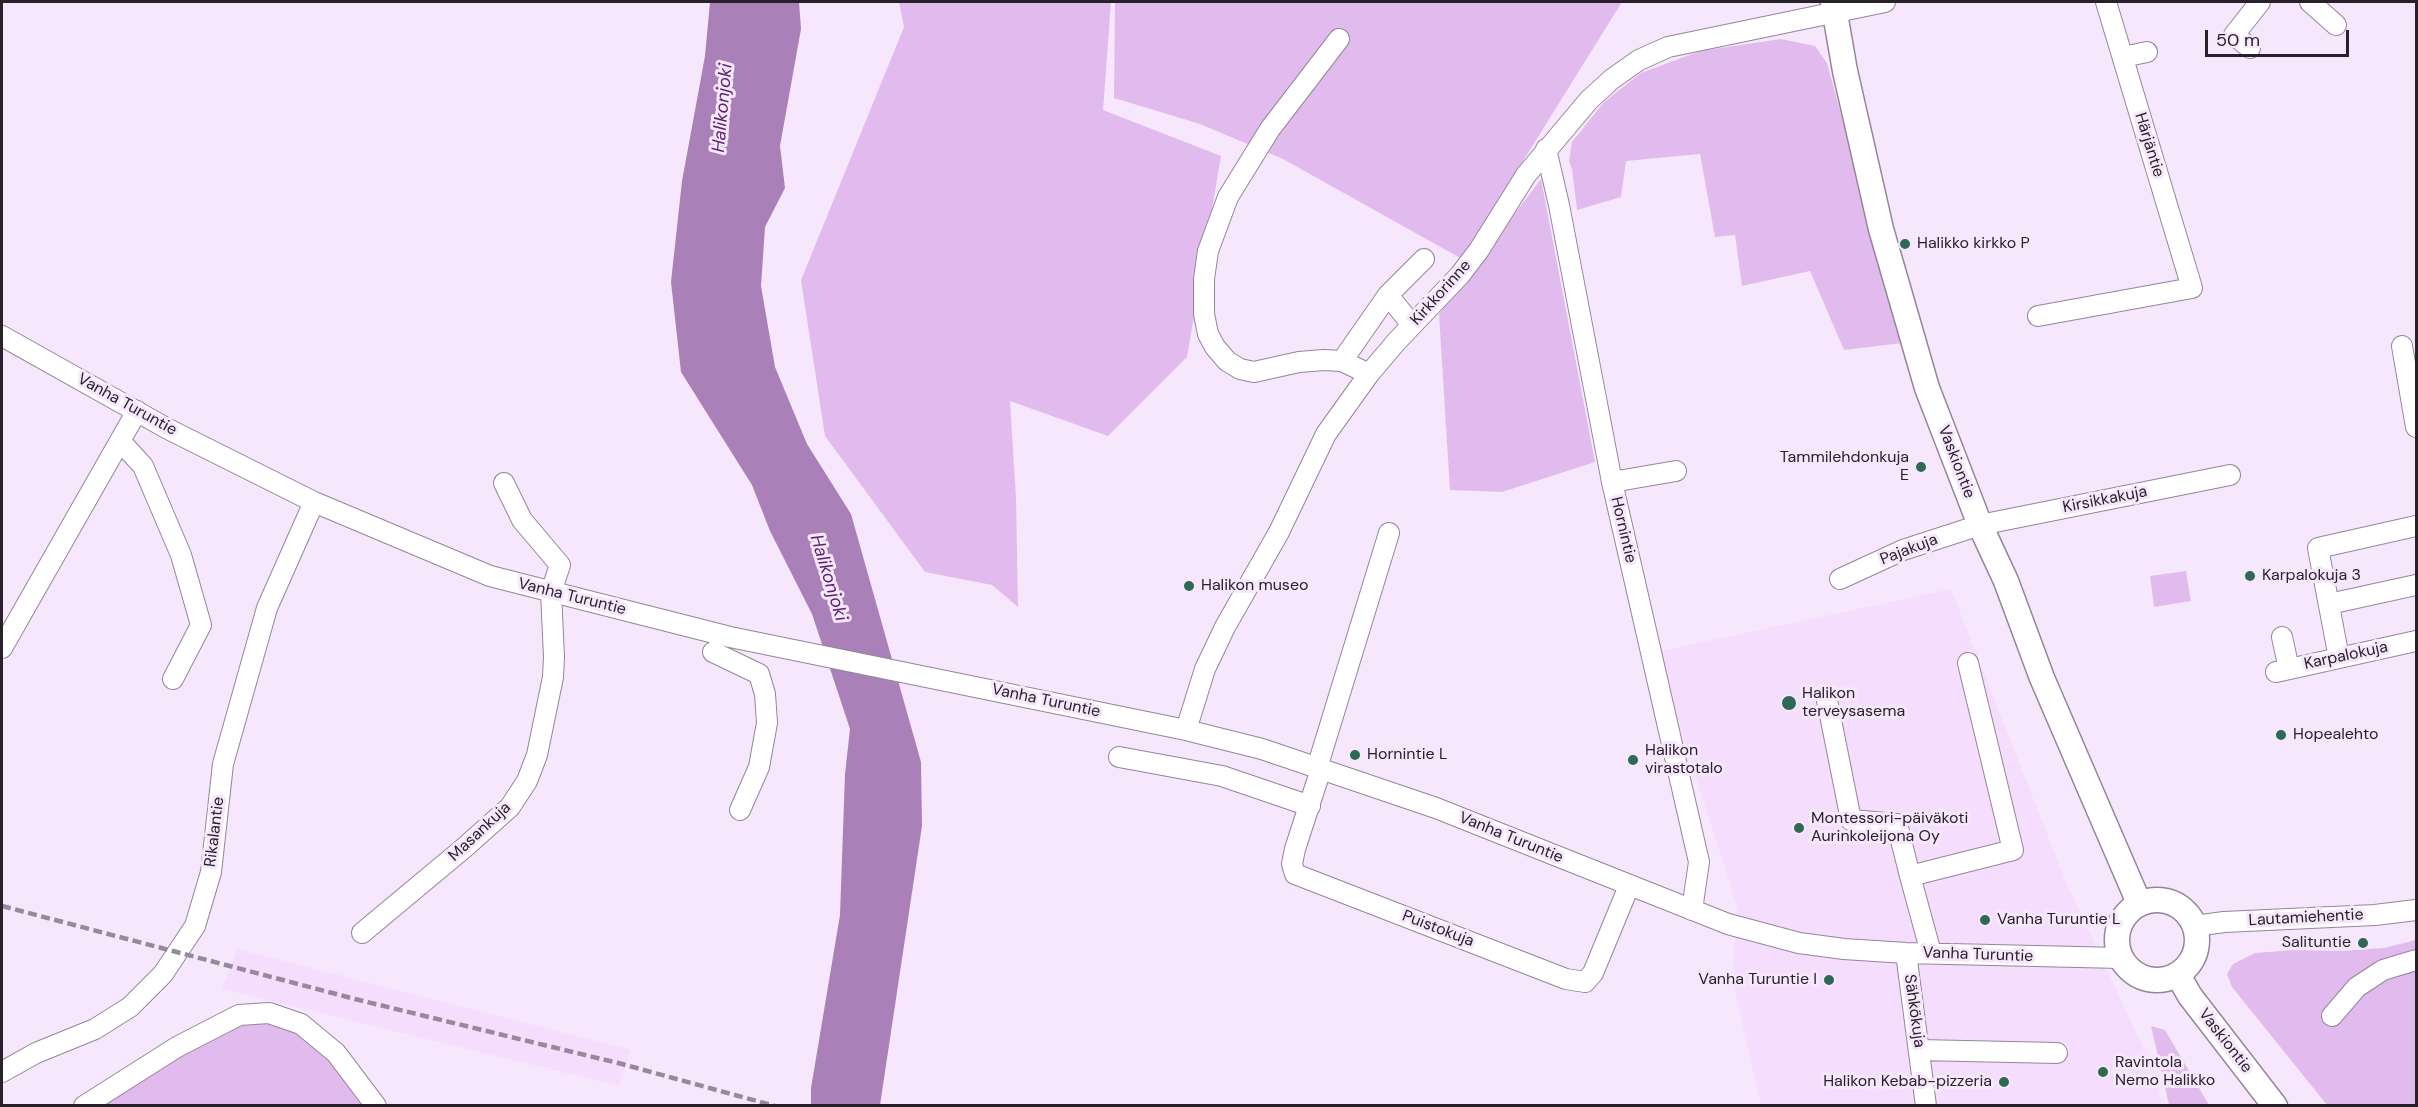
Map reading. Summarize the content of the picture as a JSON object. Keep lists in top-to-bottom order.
{
  "streets": {
    "main road": ["Vaskiontie"],
    "street": [
      "Härjäntie",
      "Kirkkorinne",
      "Vanha Turuntie",
      "Kirsikkakuja",
      "Hornintie",
      "Pajakuja",
      "Karpalokuja",
      "Rikalantie",
      "Masankuja",
      "Lautamiehentie",
      "Puistokuja",
      "Sähkökuja"
    ]
  },
  "crossings": [
    ["Kirkkorinne", "Vanha Turuntie"],
    ["Kirkkorinne", "Vaskiontie"],
    ["Kirkkorinne", "Hornintie"],
    ["Vanha Turuntie", "Vaskiontie"],
    ["Vanha Turuntie", "Hornintie"],
    ["Vanha Turuntie", "Rikalantie"],
    ["Vanha Turuntie", "Masankuja"],
    ["Vanha Turuntie", "Lautamiehentie"],
    ["Vanha Turuntie", "Puistokuja"],
    ["Vanha Turuntie", "Sähkökuja"],
    ["Vaskiontie", "Kirsikkakuja"],
    ["Vaskiontie", "Pajakuja"],
    ["Vaskiontie", "Lautamiehentie"],
    ["Kirsikkakuja", "Pajakuja"]
  ],
  "water": ["Halikonjoki"],
  "places": [
    "Halikko kirkko P",
    "Tammilehdonkuja E",
    "Karpalokuja 3",
    "Halikon museo",
    "Halikon terveysasema",
    "Hopealehto",
    "Hornintie L",
    "Halikon virastotalo",
    "Montessori-päiväkoti Aurinkoleijona Oy",
    "Vanha Turuntie L",
    "Salituntie",
    "Vanha Turuntie I",
    "Ravintola Nemo Halikko",
    "Halikon Kebab-pizzeria"
  ],
  "scale_bar": "50 m"
}
